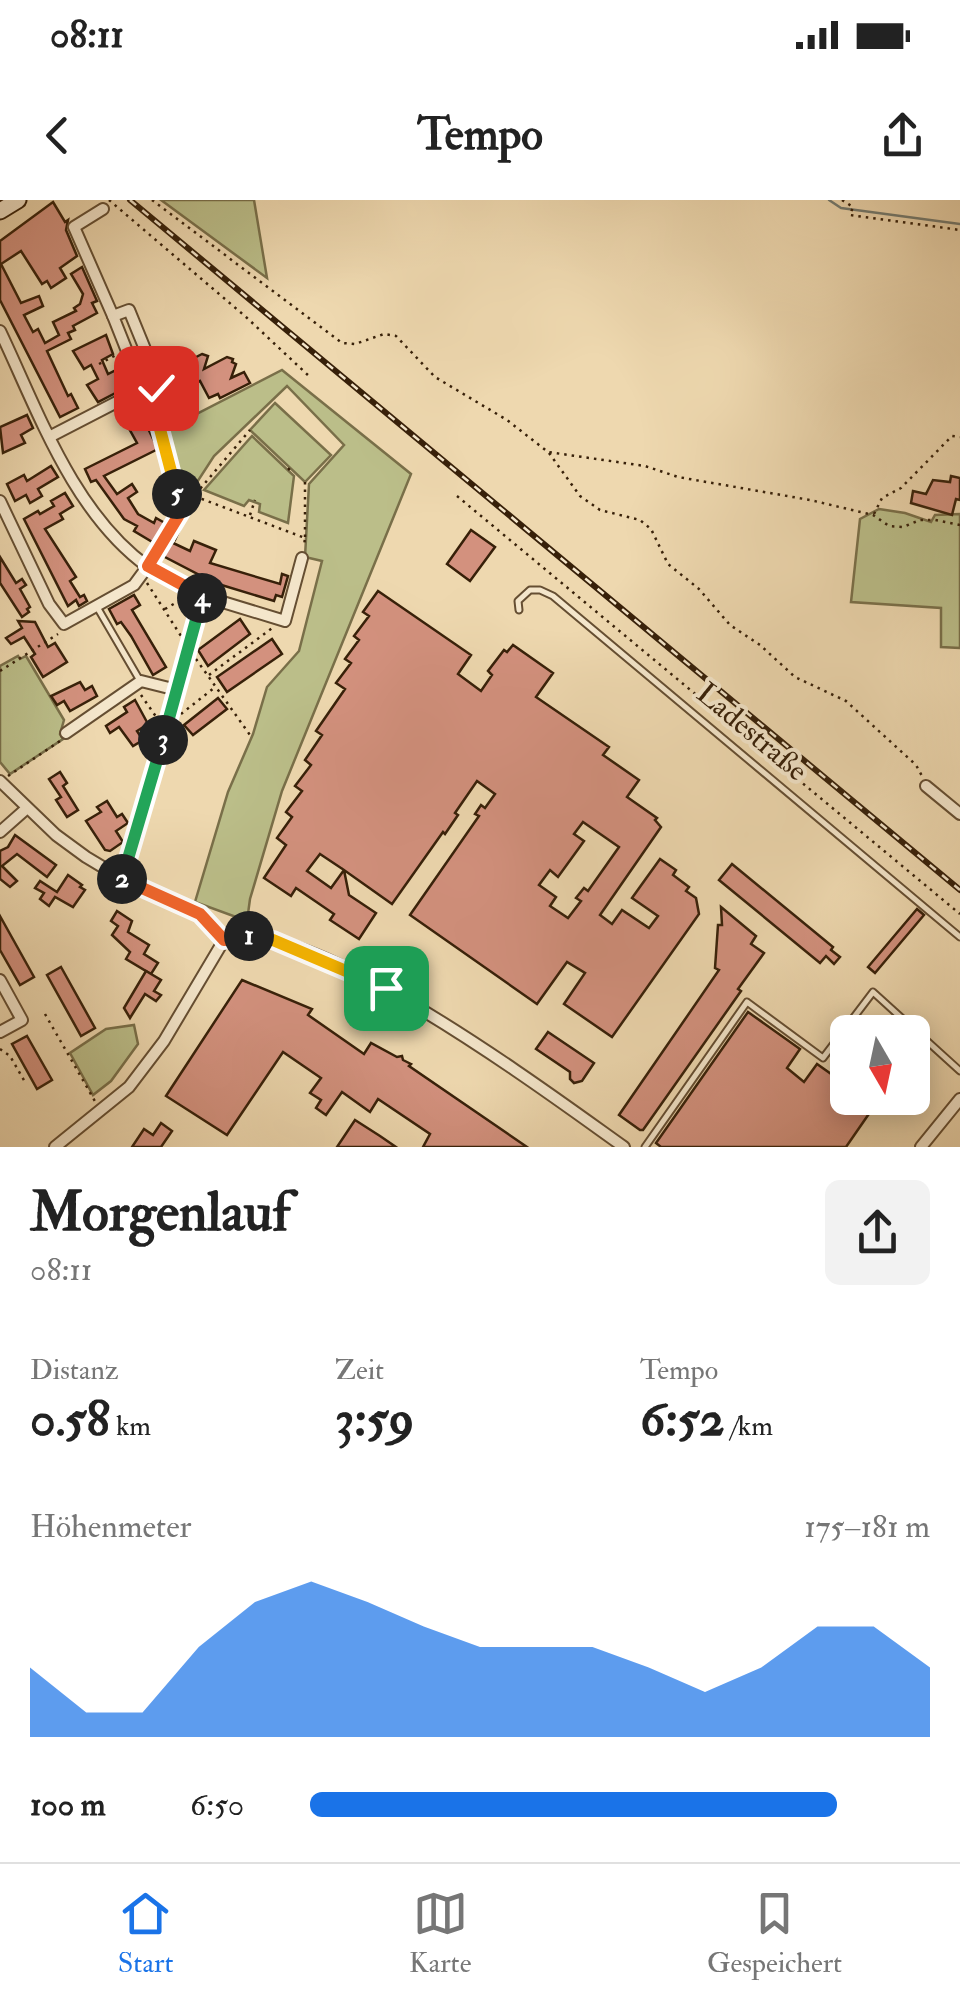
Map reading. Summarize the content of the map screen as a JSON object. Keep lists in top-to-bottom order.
{
  "streets": {
    "lane": ["Ladestraße"]
  },
  "north": "bottom",
  "page": {
    "status": "08:11",
    "header": "Tempo",
    "pins": [
      "5",
      "4",
      "3",
      "2",
      "1"
    ],
    "heading": ["Morgenlauf", "08:11"],
    "stats": [
      ["Distanz", "0.58 km"],
      ["Zeit", "3:59"],
      ["Tempo", "6:52 /km"]
    ],
    "chart": ["Höhenmeter", "175–181 m"],
    "list": [
      {
        "name": "100 m",
        "note": "6:50"
      }
    ],
    "tabs": ["Start", "Karte", "Gespeichert"]
  }
}
